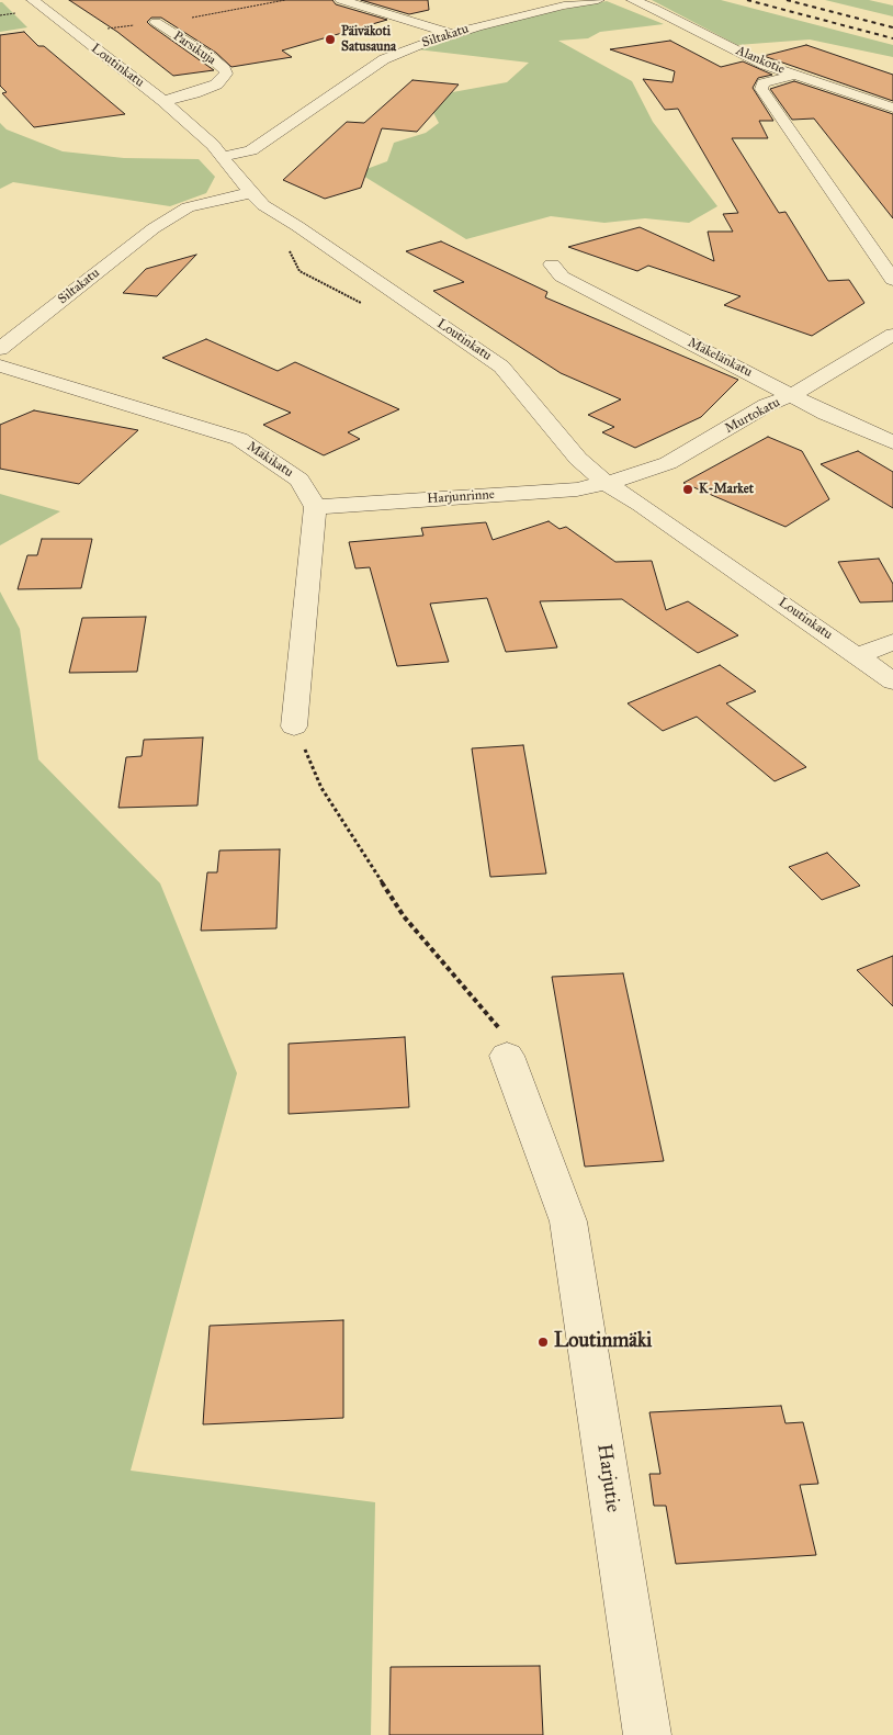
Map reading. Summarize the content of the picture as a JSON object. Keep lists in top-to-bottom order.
{
  "streets": {
    "street": [
      "Siltakatu",
      "Parsikuja",
      "Alankotie",
      "Loutinkatu",
      "Mäkelänkatu",
      "Murtokatu",
      "Mäkikatu",
      "Harjunrinne",
      "Harjutie"
    ]
  },
  "crossings": [
    ["Siltakatu", "Loutinkatu"],
    ["Parsikuja", "Loutinkatu"],
    ["Loutinkatu", "Murtokatu"],
    ["Loutinkatu", "Harjunrinne"],
    ["Mäkelänkatu", "Murtokatu"],
    ["Murtokatu", "Harjunrinne"],
    ["Mäkikatu", "Harjunrinne"]
  ],
  "places": ["Päiväkoti Satusauna", "K-Market", "Loutinmäki"]
}
